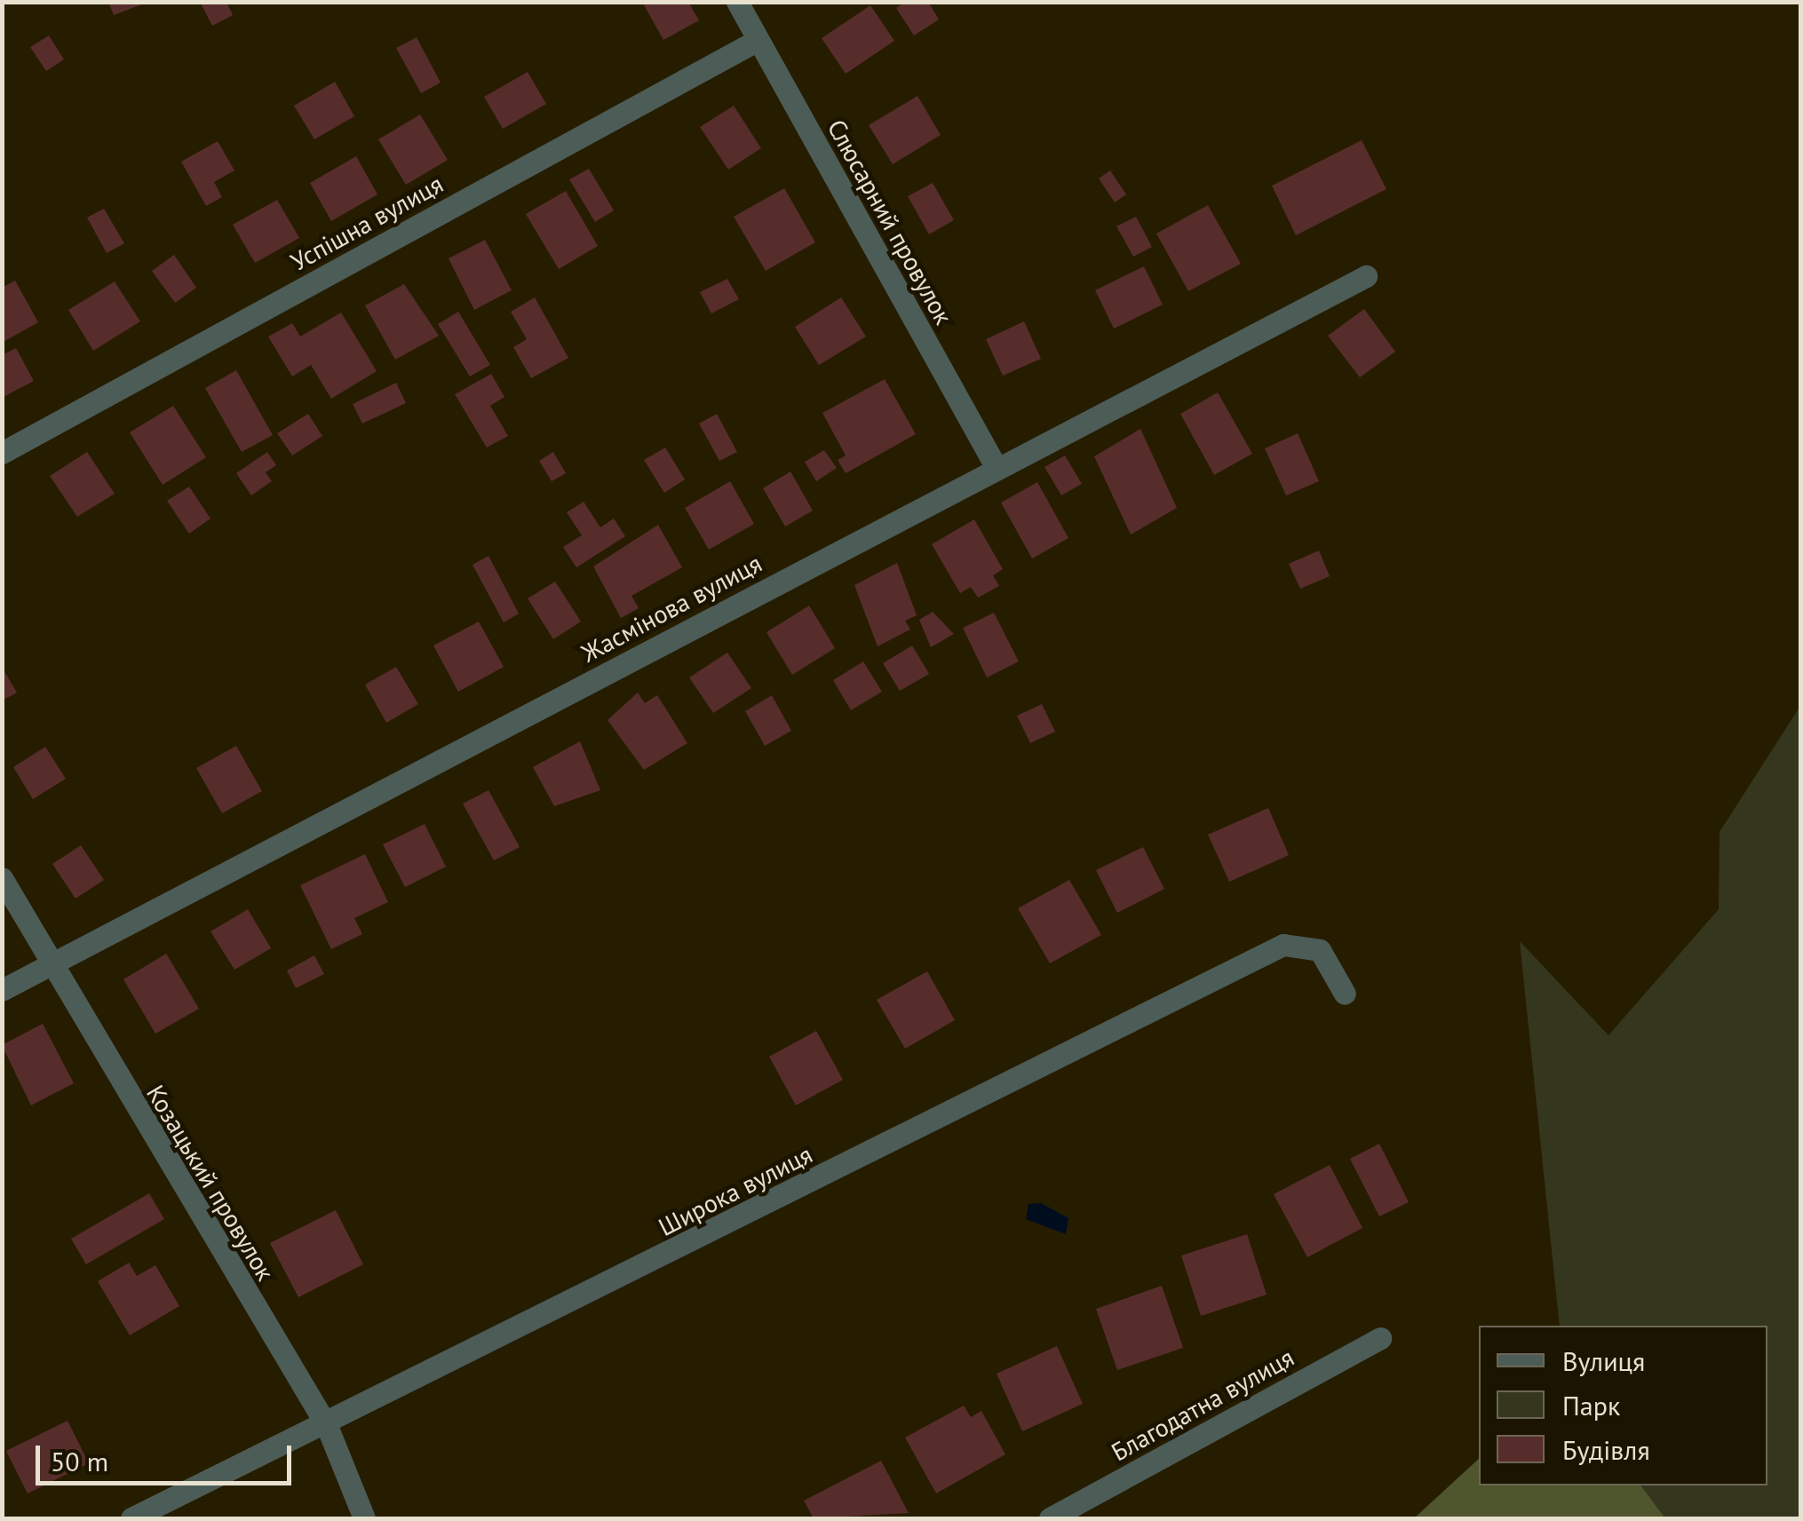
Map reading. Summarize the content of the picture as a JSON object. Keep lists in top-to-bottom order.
{
  "streets": {
    "street": [
      "Слюсарний провулок",
      "Успішна вулиця",
      "Жасмінова вулиця",
      "Козацький провулок",
      "Широка вулиця",
      "Благодатна вулиця"
    ]
  },
  "crossings": [
    ["Слюсарний провулок", "Успішна вулиця"],
    ["Слюсарний провулок", "Жасмінова вулиця"],
    ["Жасмінова вулиця", "Козацький провулок"],
    ["Козацький провулок", "Широка вулиця"]
  ],
  "legend": ["Вулиця", "Парк", "Будівля"],
  "scale_bar": "50 m"
}
